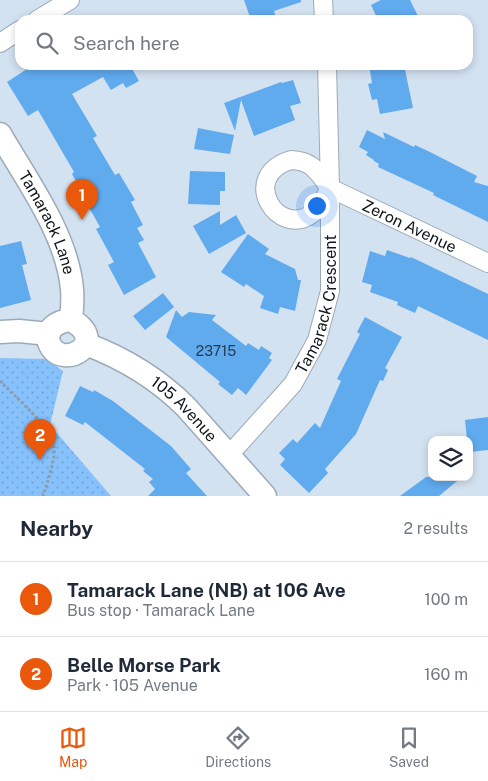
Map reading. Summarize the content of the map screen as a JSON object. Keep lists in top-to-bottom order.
{
  "streets": {
    "street": [
      "Tamarack Lane",
      "Zeron Avenue",
      "Tamarack Crescent",
      "105 Avenue"
    ]
  },
  "crossings": [
    ["Tamarack Lane", "105 Avenue"],
    ["Zeron Avenue", "Tamarack Crescent"],
    ["Tamarack Crescent", "105 Avenue"]
  ],
  "house_numbers": ["23715"],
  "page": {
    "search": "Search here",
    "pins": ["1", "2"],
    "heading": ["Nearby", "2 results"],
    "list": [
      {
        "mark": "1",
        "name": "Tamarack Lane (NB) at 106 Ave",
        "note": "Bus stop · Tamarack Lane",
        "value": "100 m"
      },
      {
        "mark": "2",
        "name": "Belle Morse Park",
        "note": "Park · 105 Avenue",
        "value": "160 m"
      }
    ],
    "nav": ["Map", "Directions", "Saved"]
  }
}
